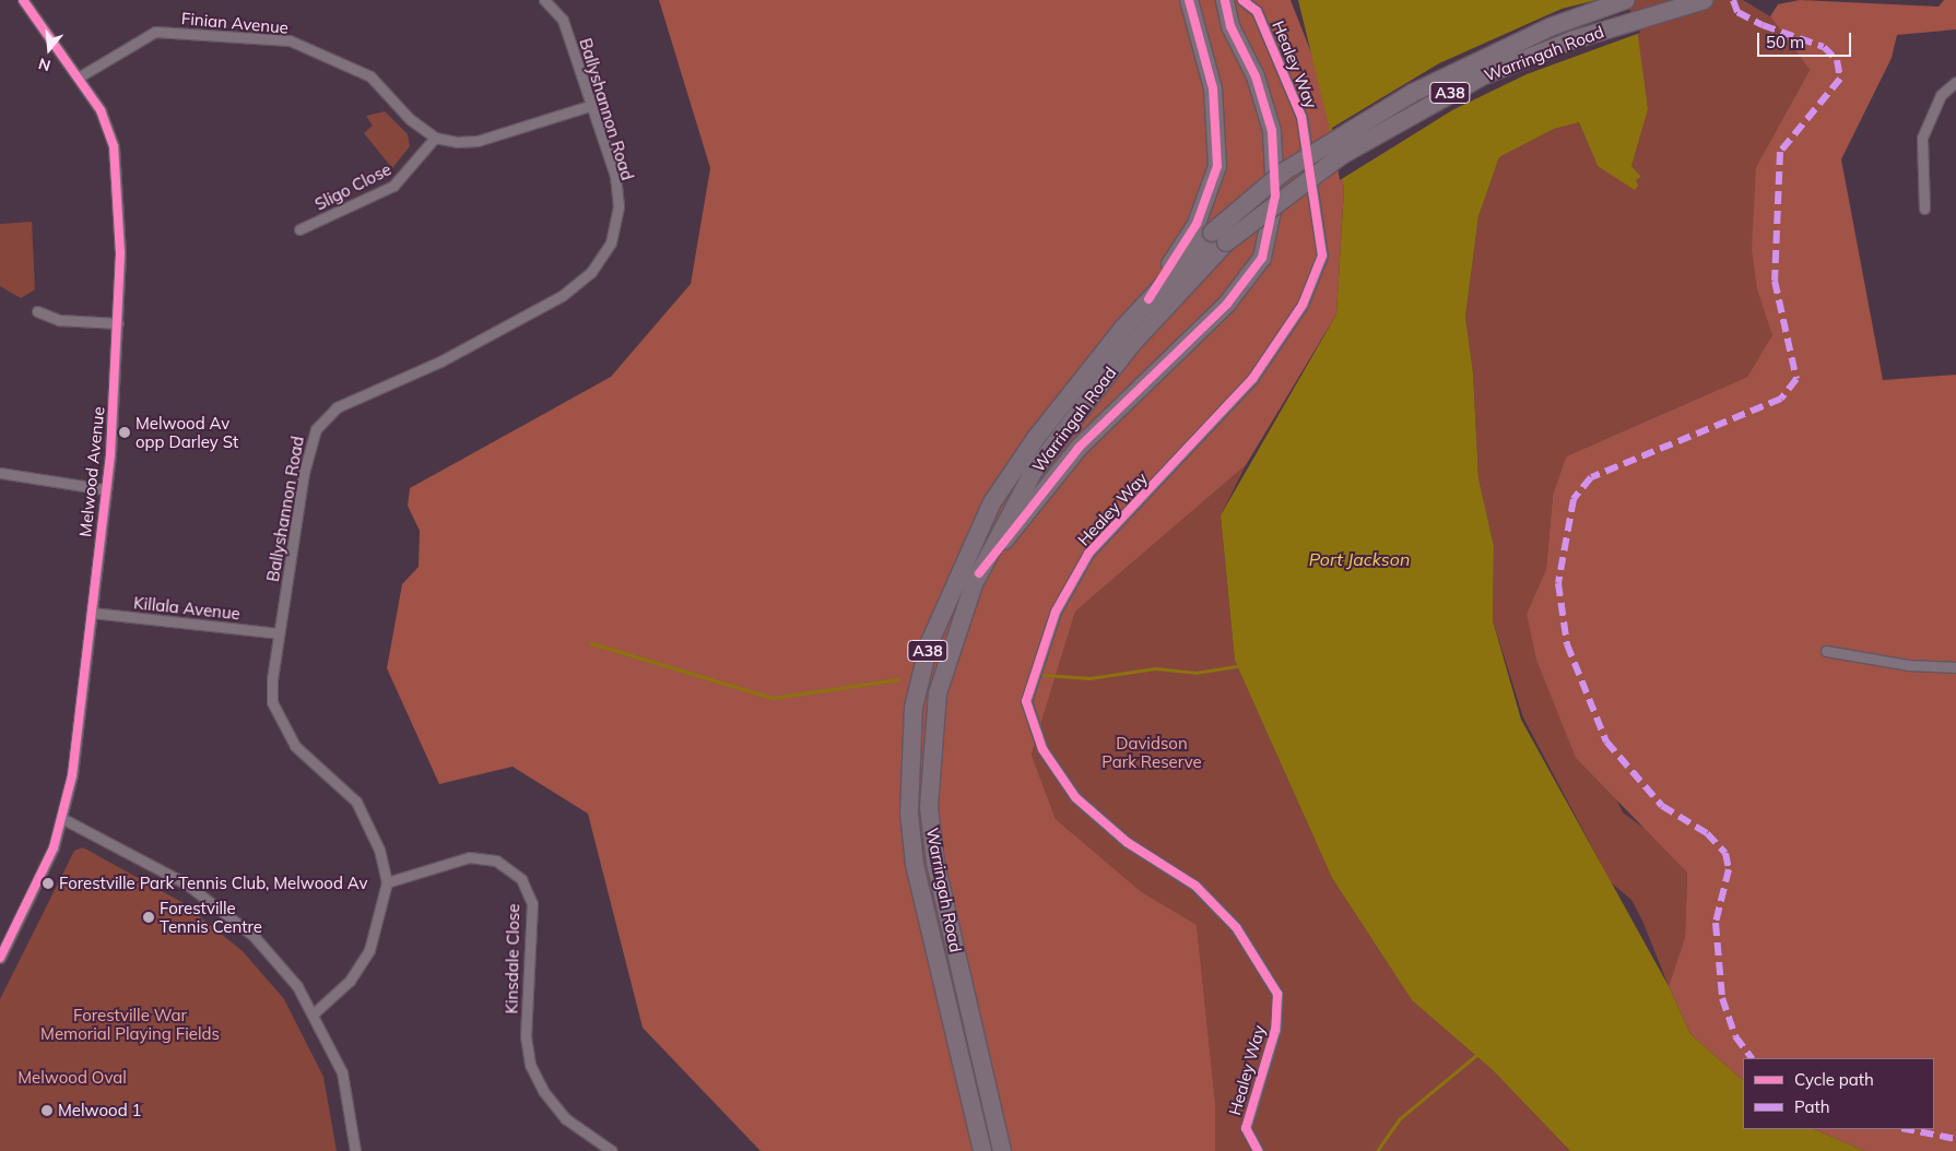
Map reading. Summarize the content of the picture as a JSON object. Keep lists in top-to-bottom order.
{
  "streets": {
    "highway": ["Warringah Road", "A38"],
    "street": [
      "Finian Avenue",
      "Healey Way",
      "Ballyshannon Road",
      "Sligo Close",
      "Melwood Avenue",
      "Killala Avenue",
      "Kinsdale Close"
    ]
  },
  "crossings": [
    ["Finian Avenue", "Sligo Close"],
    ["Finian Avenue", "Melwood Avenue"],
    ["Ballyshannon Road", "Killala Avenue"],
    ["Ballyshannon Road", "Kinsdale Close"],
    ["Melwood Avenue", "Killala Avenue"]
  ],
  "water": ["Port Jackson"],
  "parks": ["Davidson Park Reserve", "Forestville War Memorial Playing Fields", "Melwood Oval"],
  "places": [
    "Melwood Av opp Darley St",
    "Forestville Park Tennis Club, Melwood Av",
    "Forestville Tennis Centre",
    "Melwood 1"
  ],
  "legend": ["Cycle path", "Path"],
  "scale_bar": "50 m",
  "north": "bottom"
}
